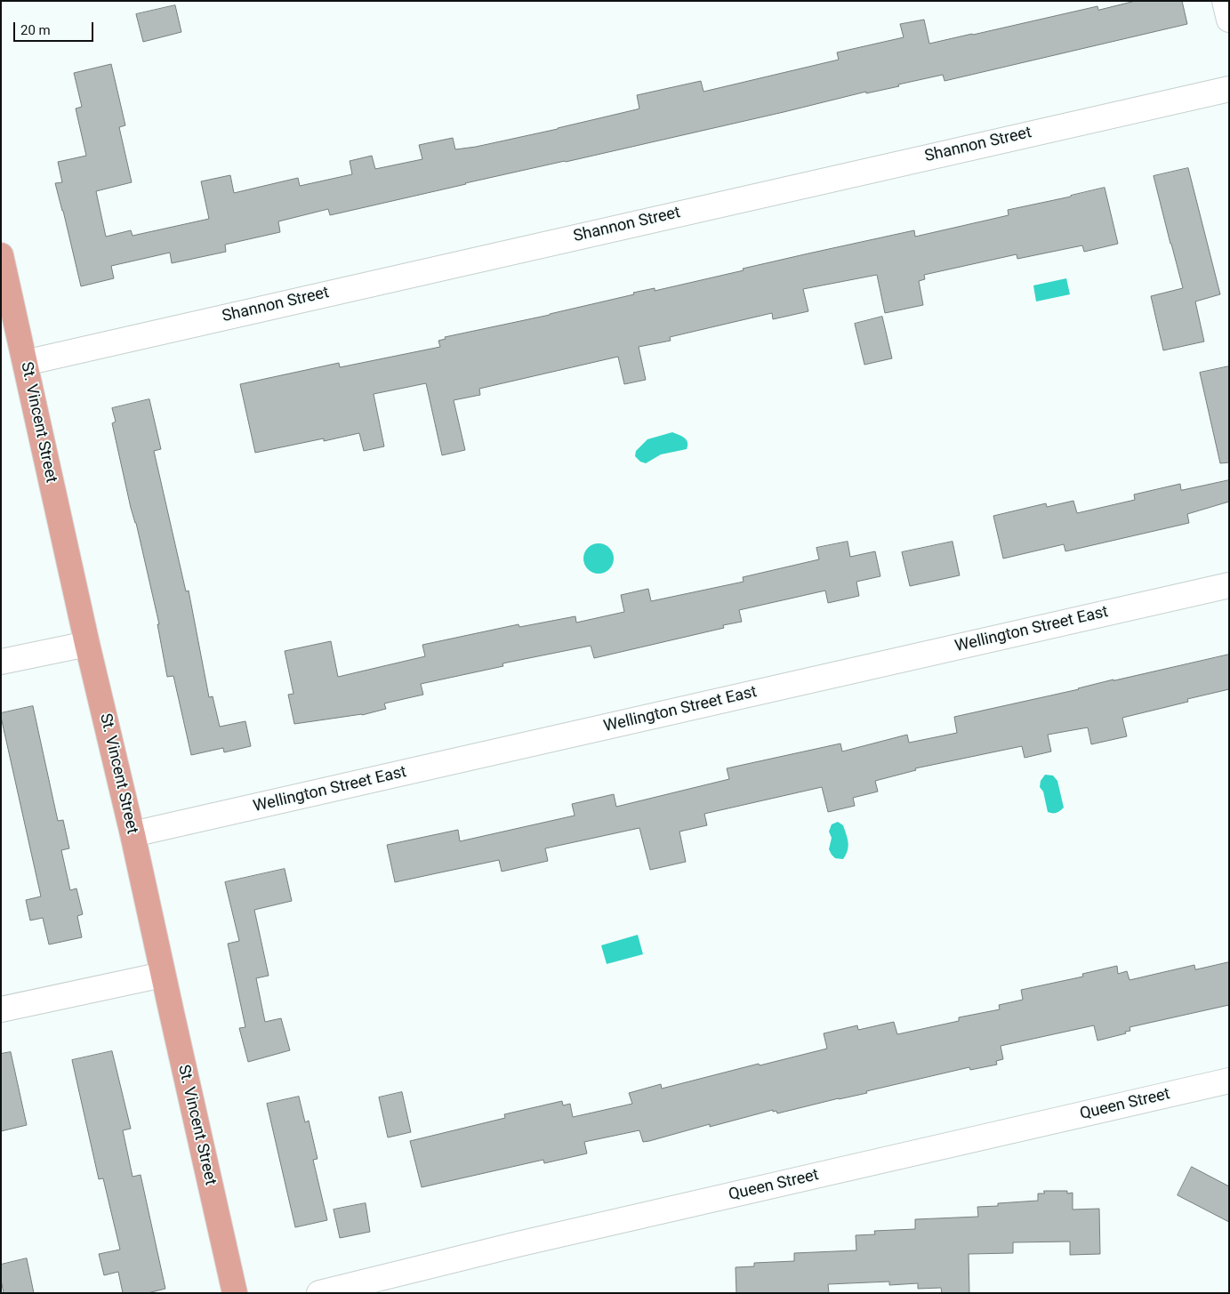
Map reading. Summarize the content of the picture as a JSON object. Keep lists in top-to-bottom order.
{
  "streets": {
    "main road": ["St. Vincent Street"],
    "street": ["Shannon Street", "Wellington Street East", "Queen Street"]
  },
  "crossings": [
    ["Shannon Street", "St. Vincent Street"],
    ["St. Vincent Street", "Wellington Street East"]
  ],
  "scale_bar": "20 m"
}
